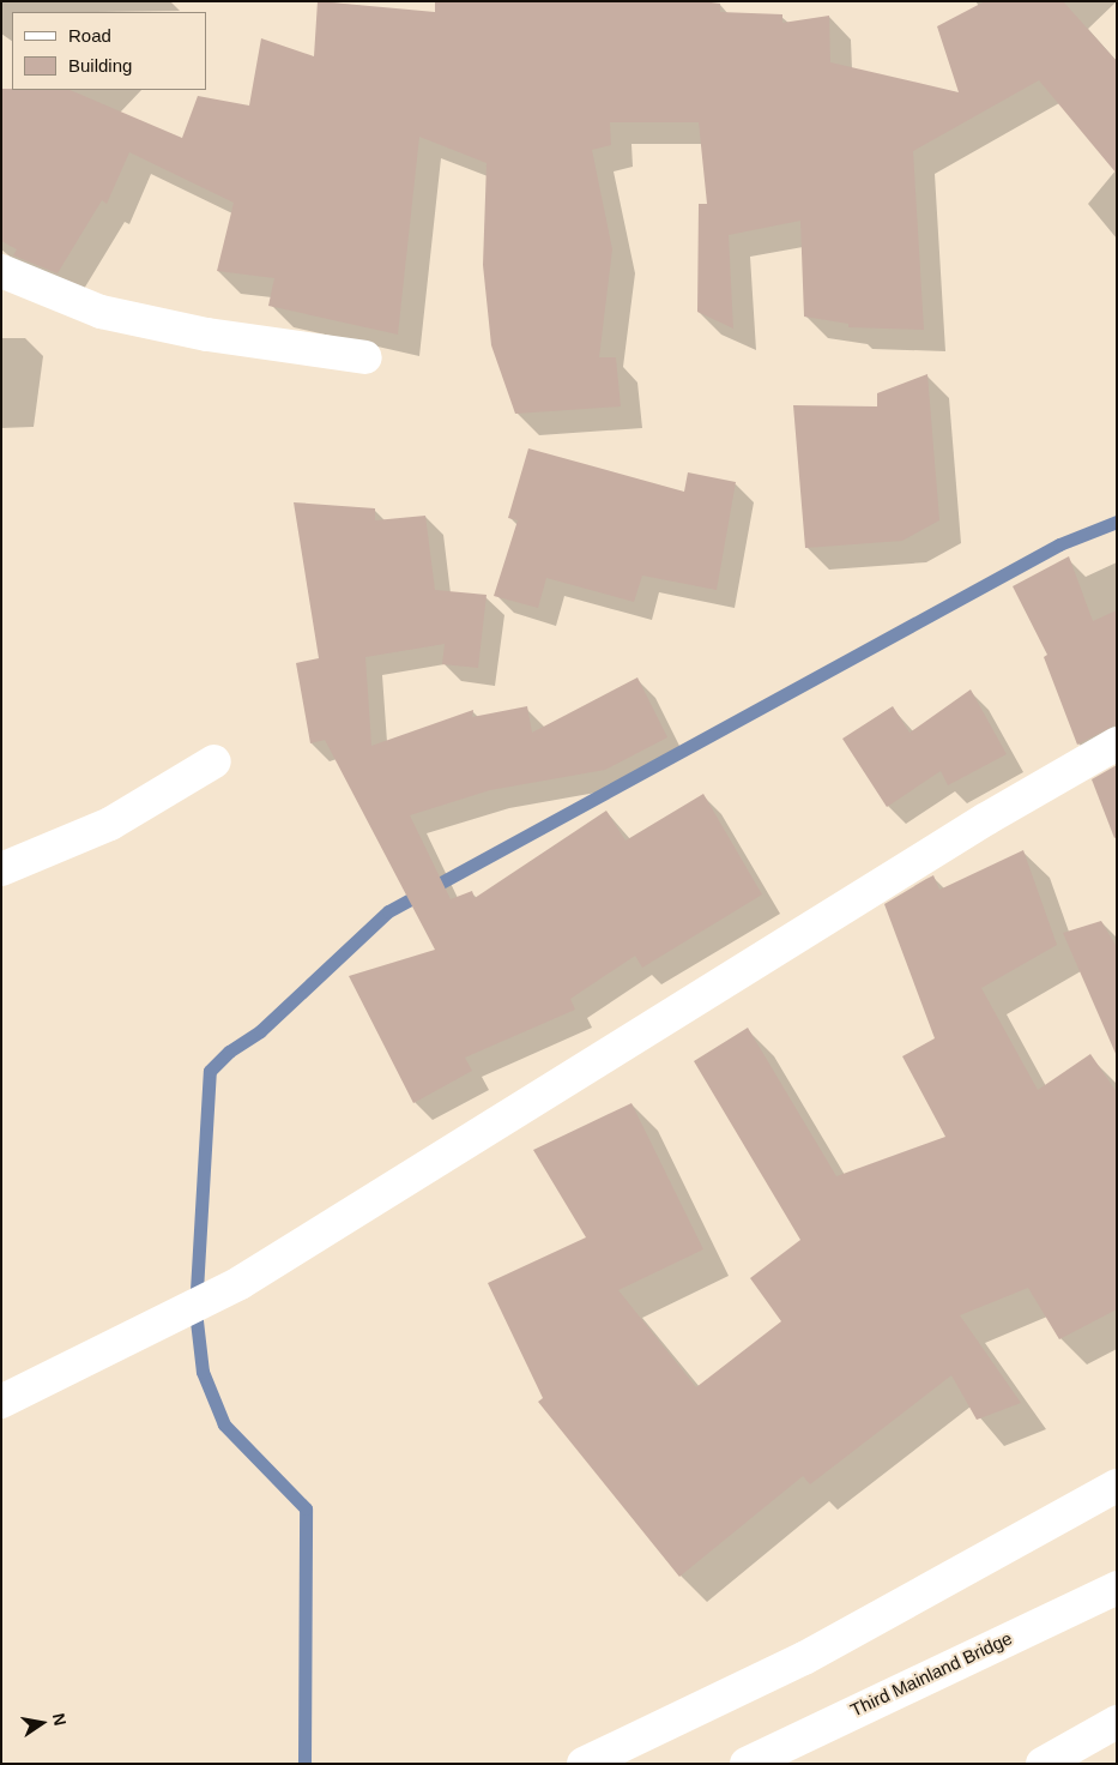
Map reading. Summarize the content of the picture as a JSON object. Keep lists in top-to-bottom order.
{
  "streets": {
    "main road": ["Third Mainland Bridge"]
  },
  "legend": ["Road", "Building"],
  "north": "right"
}
